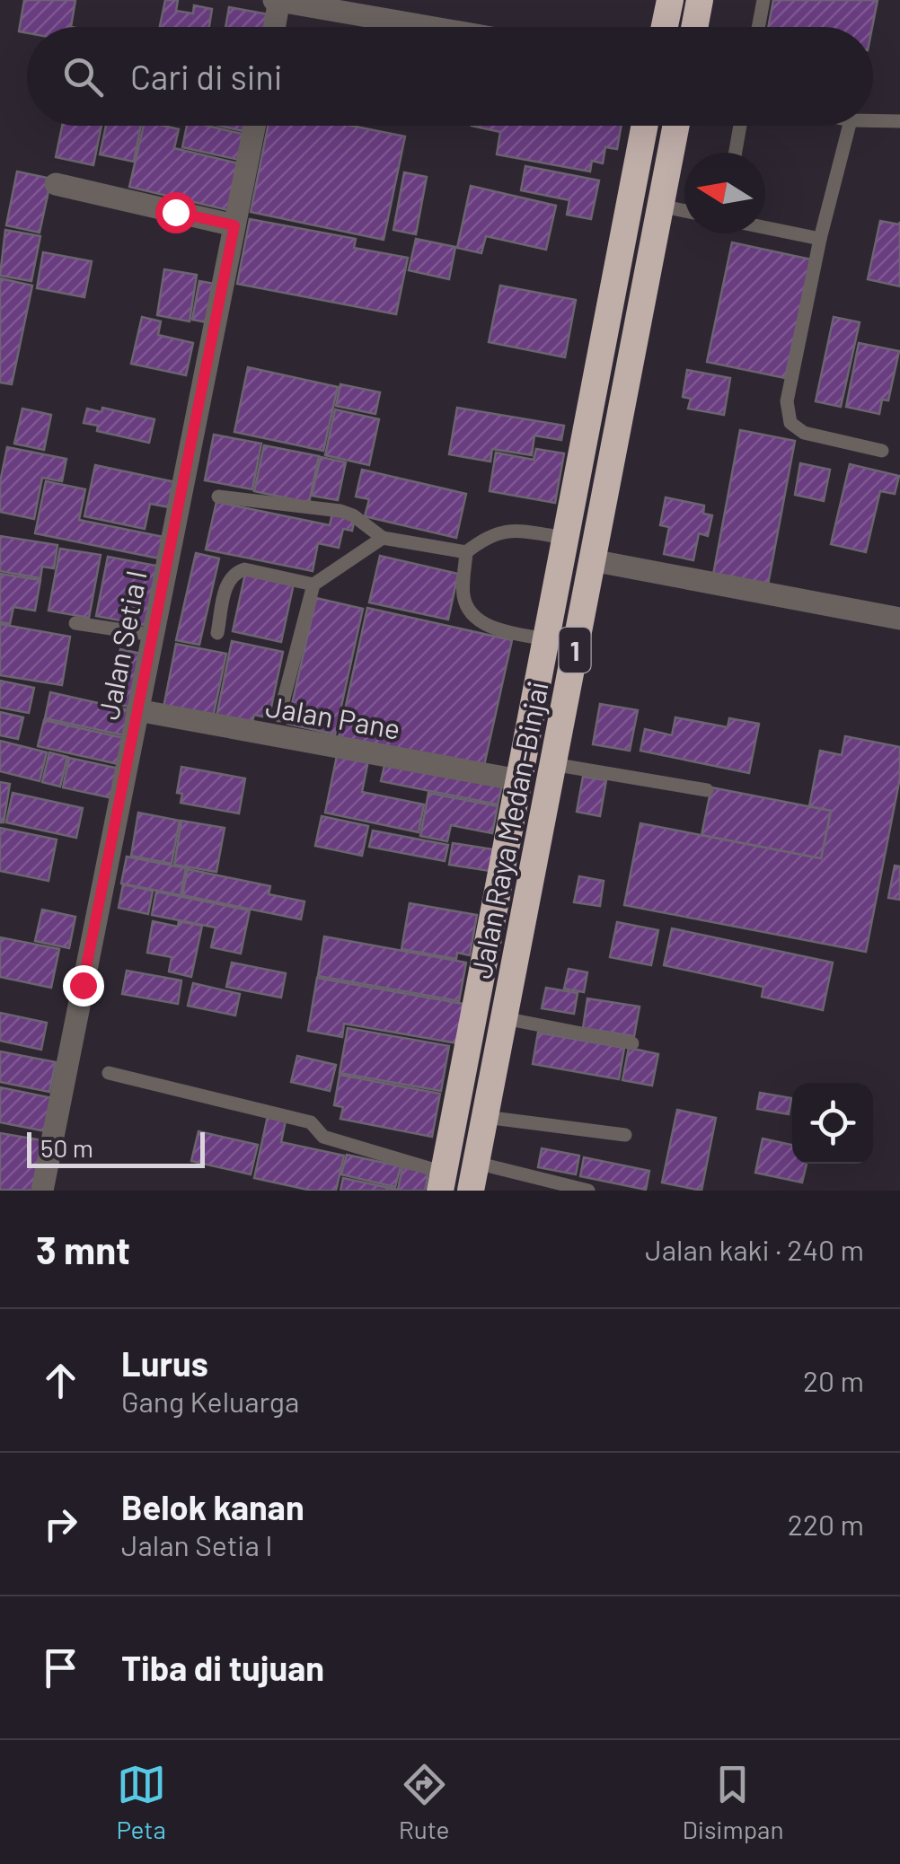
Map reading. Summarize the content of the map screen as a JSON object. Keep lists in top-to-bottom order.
{
  "streets": {
    "highway": ["1", "Jalan Raya Medan-Binjai"],
    "street": ["Jalan Setia I", "Jalan Pane"]
  },
  "crossings": [
    ["Jalan Setia I", "Jalan Pane"],
    ["Jalan Pane", "Jalan Raya Medan-Binjai"]
  ],
  "scale_bar": "50 m",
  "north": "left",
  "page": {
    "search": "Cari di sini",
    "scale": "50 m",
    "heading": ["3 mnt", "Jalan kaki · 240 m"],
    "list": [
      ["Lurus", "Gang Keluarga", "20 m"],
      ["Belok kanan", "Jalan Setia I", "220 m"],
      "Tiba di tujuan"
    ],
    "nav": ["Peta", "Rute", "Disimpan"]
  }
}
